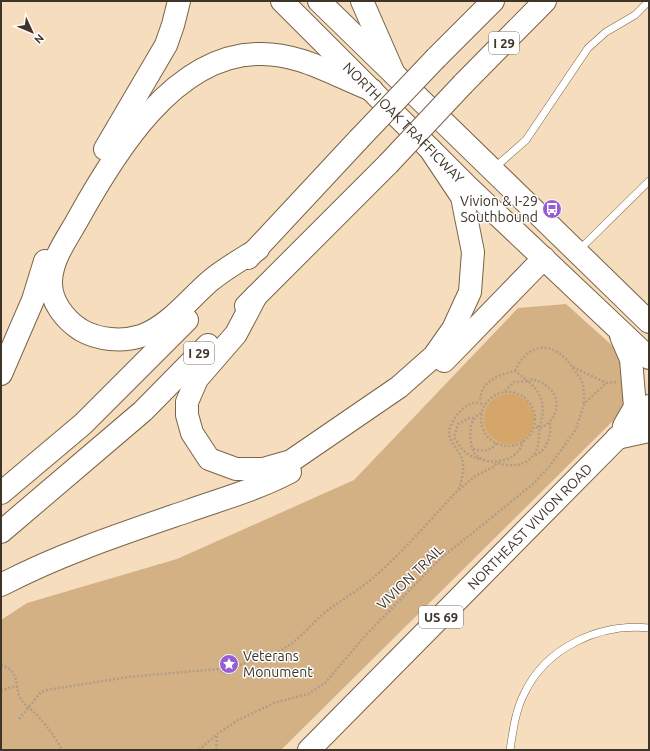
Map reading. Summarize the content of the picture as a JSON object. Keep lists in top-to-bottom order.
{
  "streets": {
    "main road": [
      "I 29",
      "NORTH OAK TRAFFICWAY",
      "NORTHEAST VIVION ROAD",
      "US 69"
    ],
    "path": ["VIVION TRAIL"]
  },
  "places": {
    "bus stop": ["Vivion & I-29 Southbound"],
    "place": ["Veterans Monument"]
  },
  "north": "bottom right"
}
